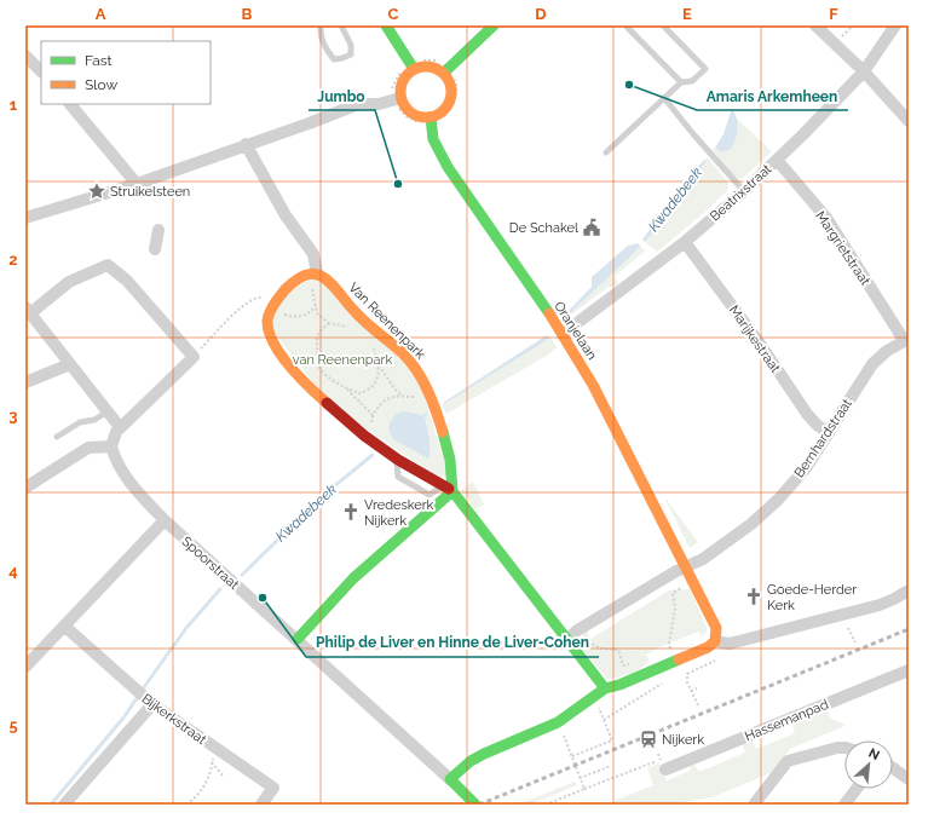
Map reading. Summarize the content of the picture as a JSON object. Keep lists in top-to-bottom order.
{
  "streets": {
    "street": [
      "Beatrixstraat",
      "Margrietstraat",
      "Van Reenenpark",
      "Oranjelaan",
      "Marijkestraat",
      "Bernhardstraat",
      "Spoorstraat",
      "Bijkerkstraat",
      "Hassemanpad"
    ]
  },
  "crossings": [
    ["Beatrixstraat", "Margrietstraat"],
    ["Beatrixstraat", "Oranjelaan"],
    ["Beatrixstraat", "Marijkestraat"],
    ["Margrietstraat", "Bernhardstraat"],
    ["Oranjelaan", "Bernhardstraat"],
    ["Marijkestraat", "Bernhardstraat"]
  ],
  "water": ["Kwadebeek"],
  "parks": ["van Reenenpark"],
  "places": {
    "other": ["Amaris Arkemheen", "Jumbo", "Philip de Liver en Hinne de Liver-Cohen"],
    "place": ["Struikelsteen"],
    "public building": ["De Schakel"],
    "church": ["Vredeskerk Nijkerk", "Goede-Herder Kerk"],
    "station": ["Nijkerk"]
  },
  "legend": ["Fast", "Slow"],
  "north": "top right",
  "grid": {
    "columns": [
      "A",
      "B",
      "C",
      "D",
      "E",
      "F"
    ],
    "rows": [
      "1",
      "2",
      "3",
      "4",
      "5"
    ]
  }
}
